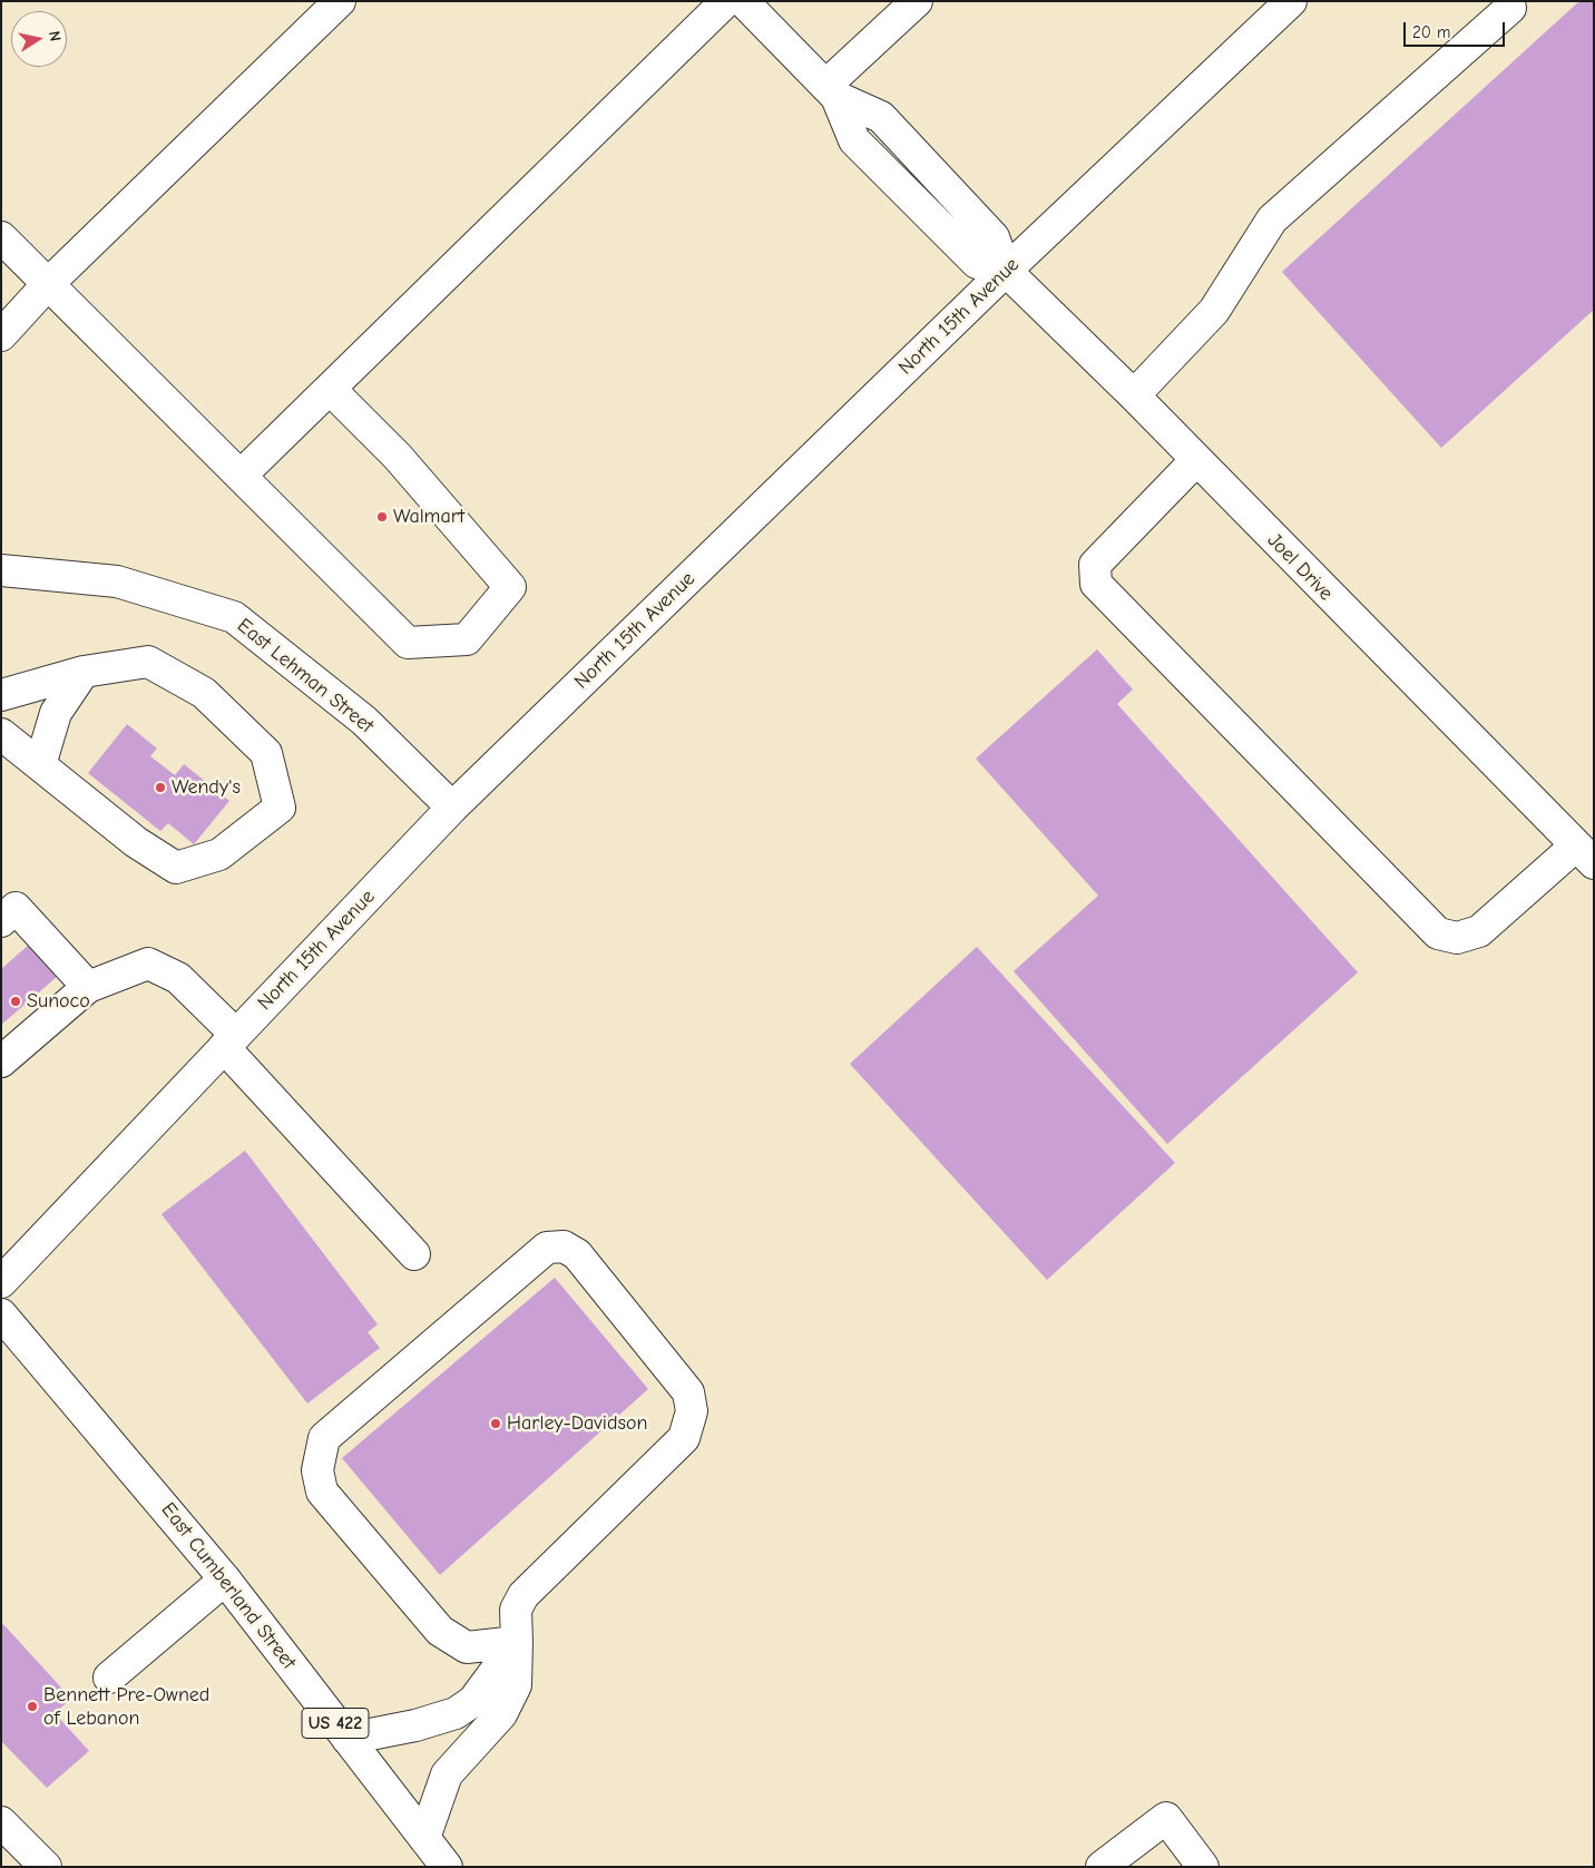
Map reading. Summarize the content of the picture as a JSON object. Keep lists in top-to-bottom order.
{
  "streets": {
    "main road": [
      "North 15th Avenue",
      "Joel Drive",
      "East Lehman Street",
      "East Cumberland Street",
      "US 422"
    ]
  },
  "crossings": [
    ["North 15th Avenue", "Joel Drive"],
    ["North 15th Avenue", "East Lehman Street"]
  ],
  "places": [
    "Walmart",
    "Wendy's",
    "Sunoco",
    "Harley-Davidson",
    "Bennett Pre-Owned of Lebanon"
  ],
  "scale_bar": "20 m",
  "north": "right"
}
